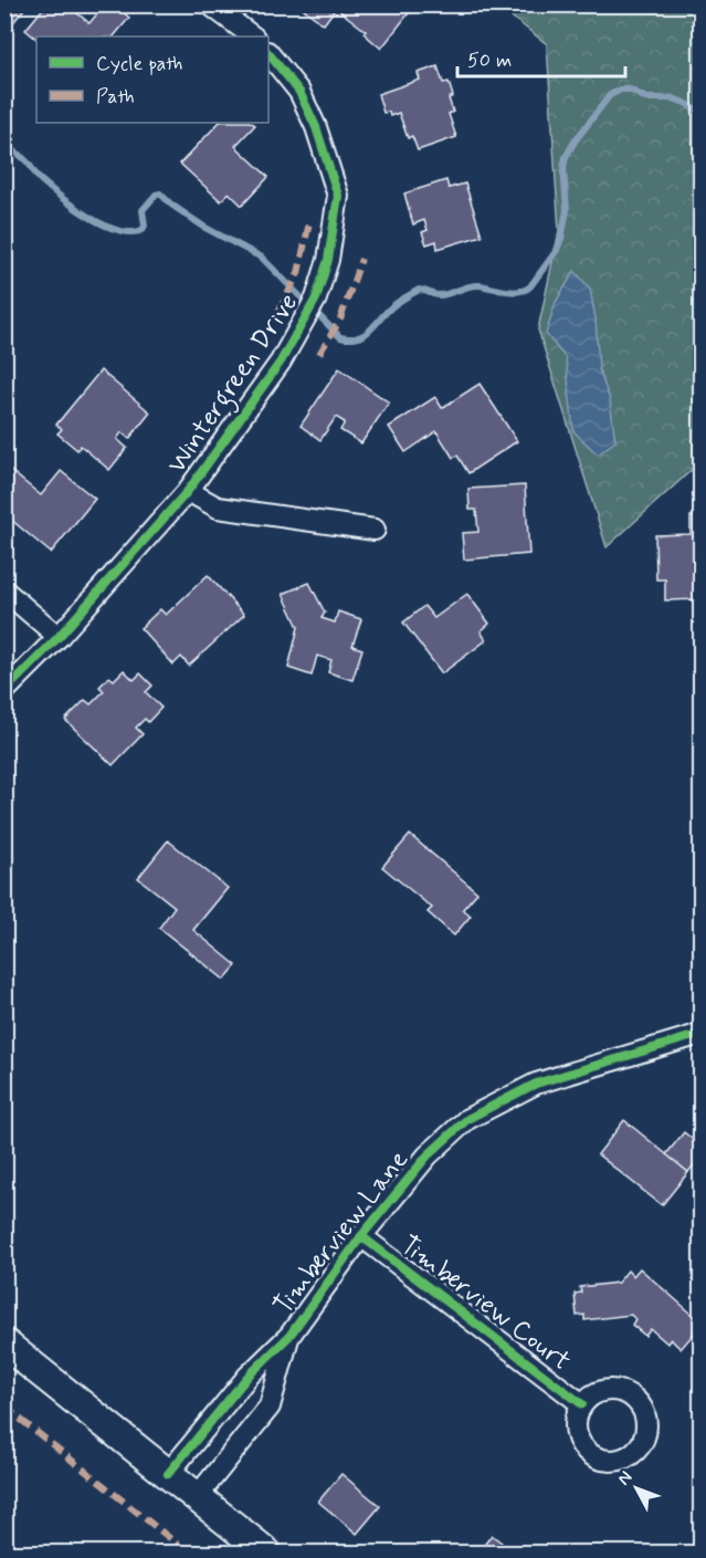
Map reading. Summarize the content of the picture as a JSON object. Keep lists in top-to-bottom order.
{
  "streets": {
    "street": ["Wintergreen Drive", "Timberview Lane", "Timberview Court"]
  },
  "crossings": [
    ["Timberview Lane", "Timberview Court"]
  ],
  "legend": ["Cycle path", "Path"],
  "scale_bar": "50 m",
  "north": "top left"
}
